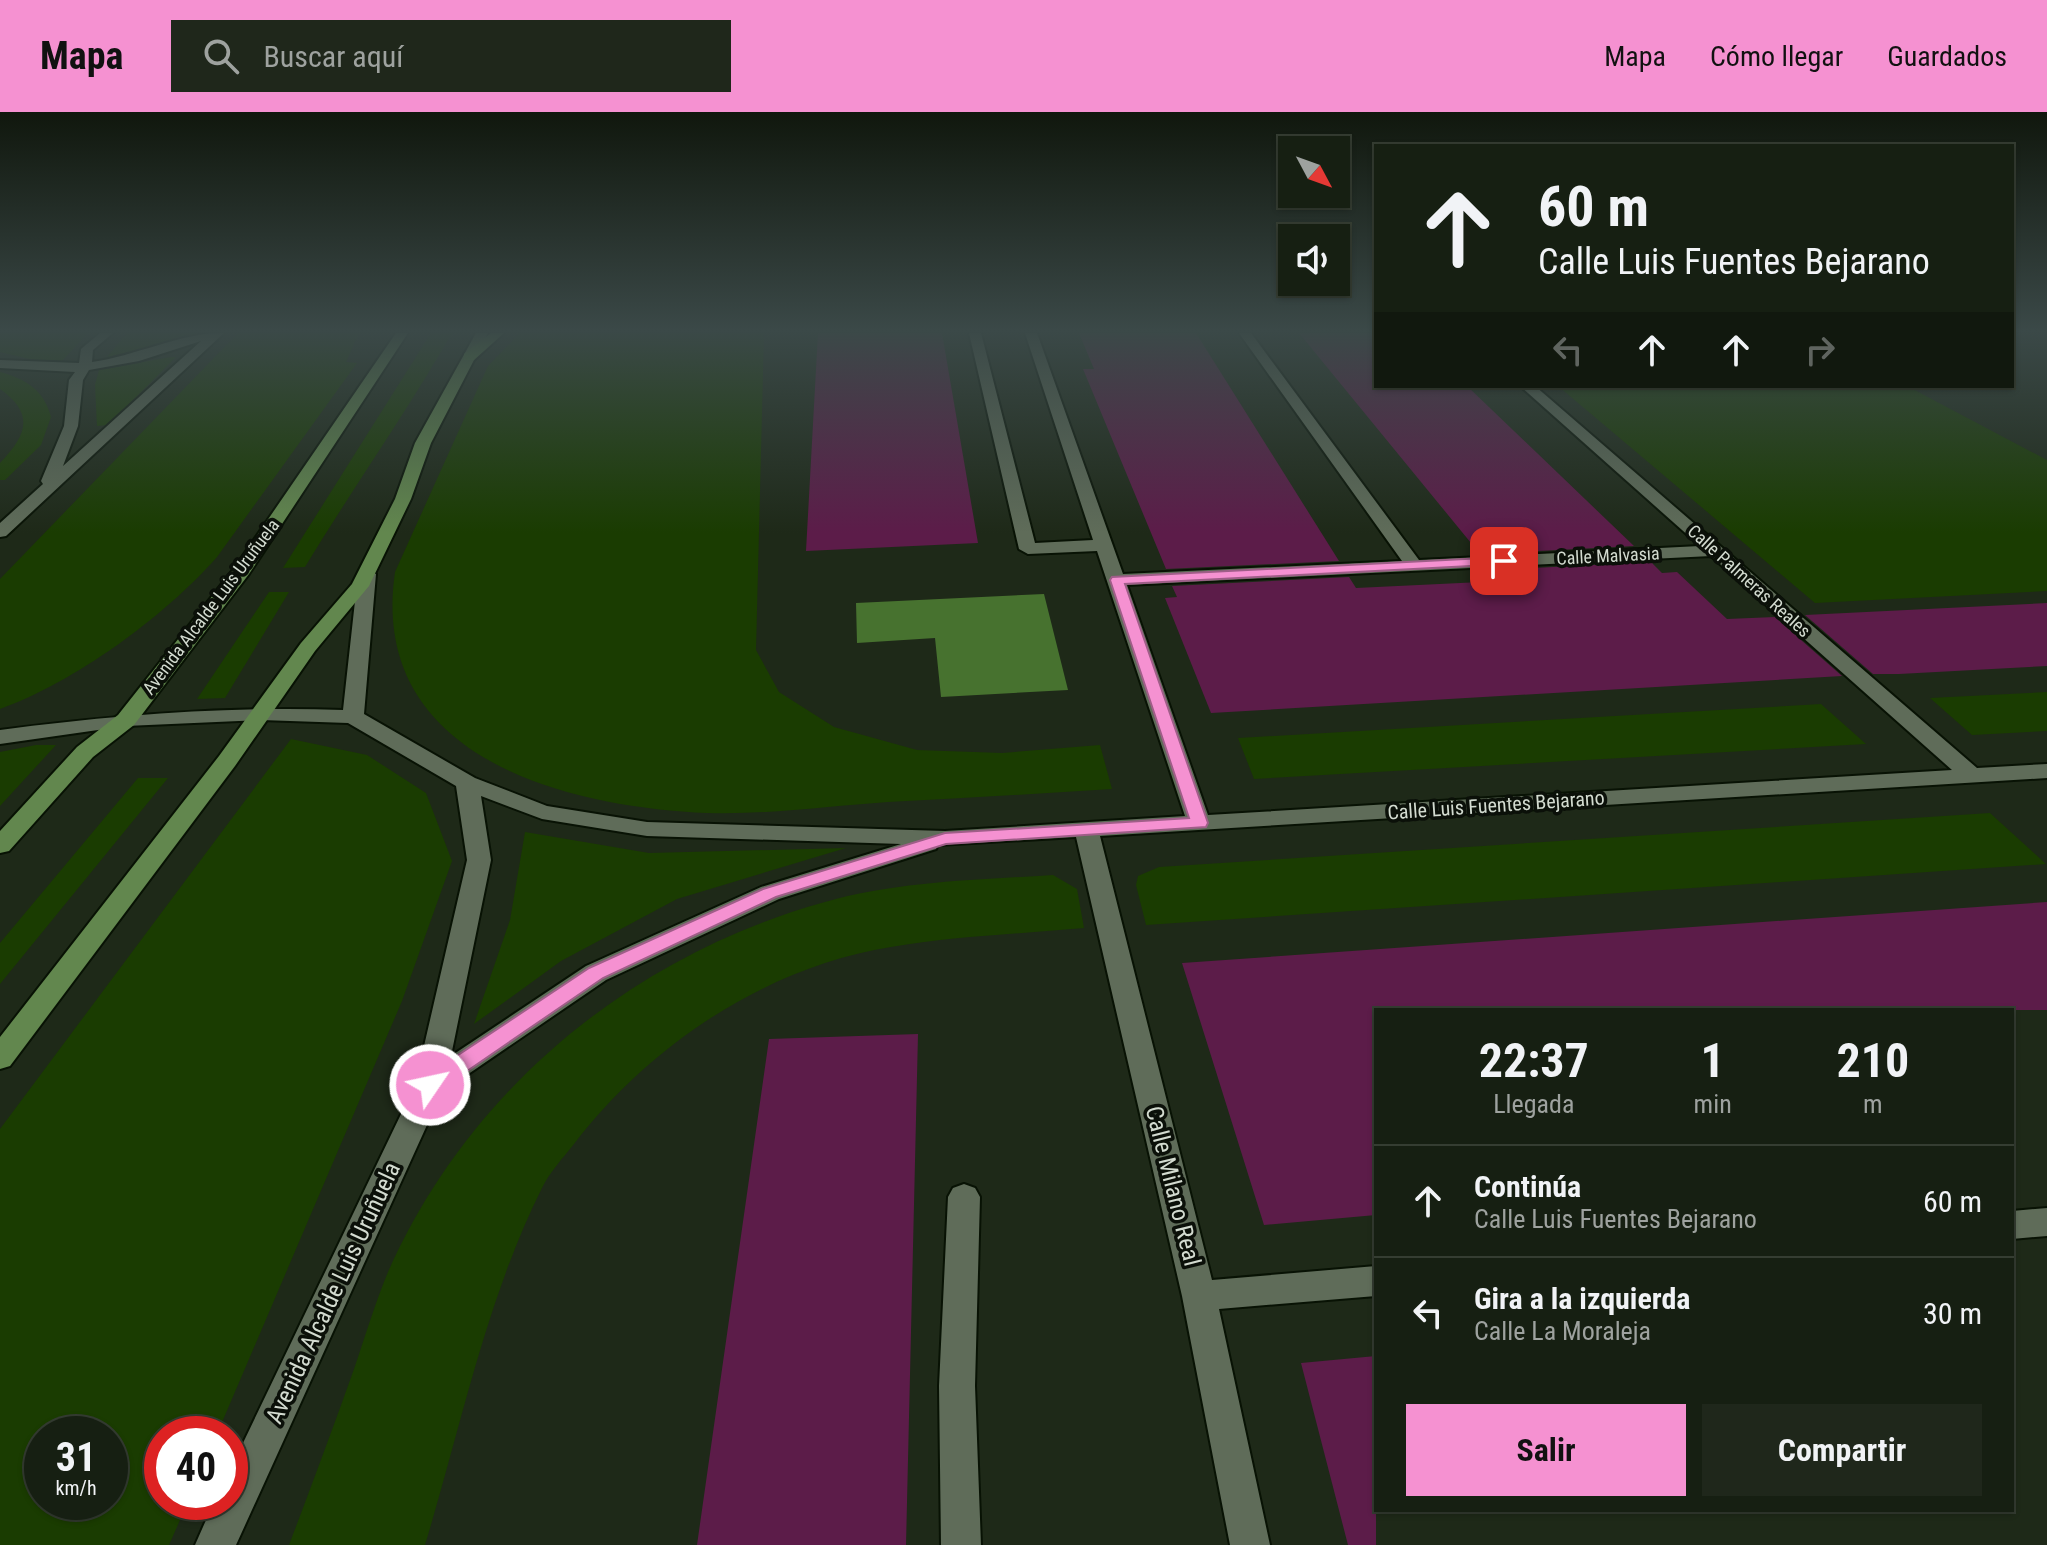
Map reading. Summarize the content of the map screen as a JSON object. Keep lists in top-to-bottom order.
{
  "streets": {
    "main road": ["Avenida Alcalde Luis Uruñuela"],
    "street": [
      "Calle Malvasia",
      "Calle Palmeras Reales",
      "Calle Luis Fuentes Bejarano",
      "Calle Milano Real"
    ]
  },
  "crossings": [
    ["Calle Malvasia", "Calle Palmeras Reales"],
    ["Calle Palmeras Reales", "Calle Luis Fuentes Bejarano"],
    ["Calle Luis Fuentes Bejarano", "Calle Milano Real"]
  ],
  "north": "bottom right",
  "page": {
    "header": "Mapa",
    "search": "Buscar aquí",
    "nav": ["Mapa", "Cómo llegar", "Guardados"],
    "turn": ["60 m", "Calle Luis Fuentes Bejarano"],
    "eta": [
      "22:37",
      "Llegada",
      "1",
      "min",
      "210",
      "m"
    ],
    "list": [
      {
        "name": "Continúa",
        "note": "Calle Luis Fuentes Bejarano",
        "value": "60 m"
      },
      {
        "name": "Gira a la izquierda",
        "note": "Calle La Moraleja",
        "value": "30 m"
      }
    ],
    "buttons": ["Salir", "Compartir"],
    "speed": "31 km/h",
    "limit": "40"
  }
}
